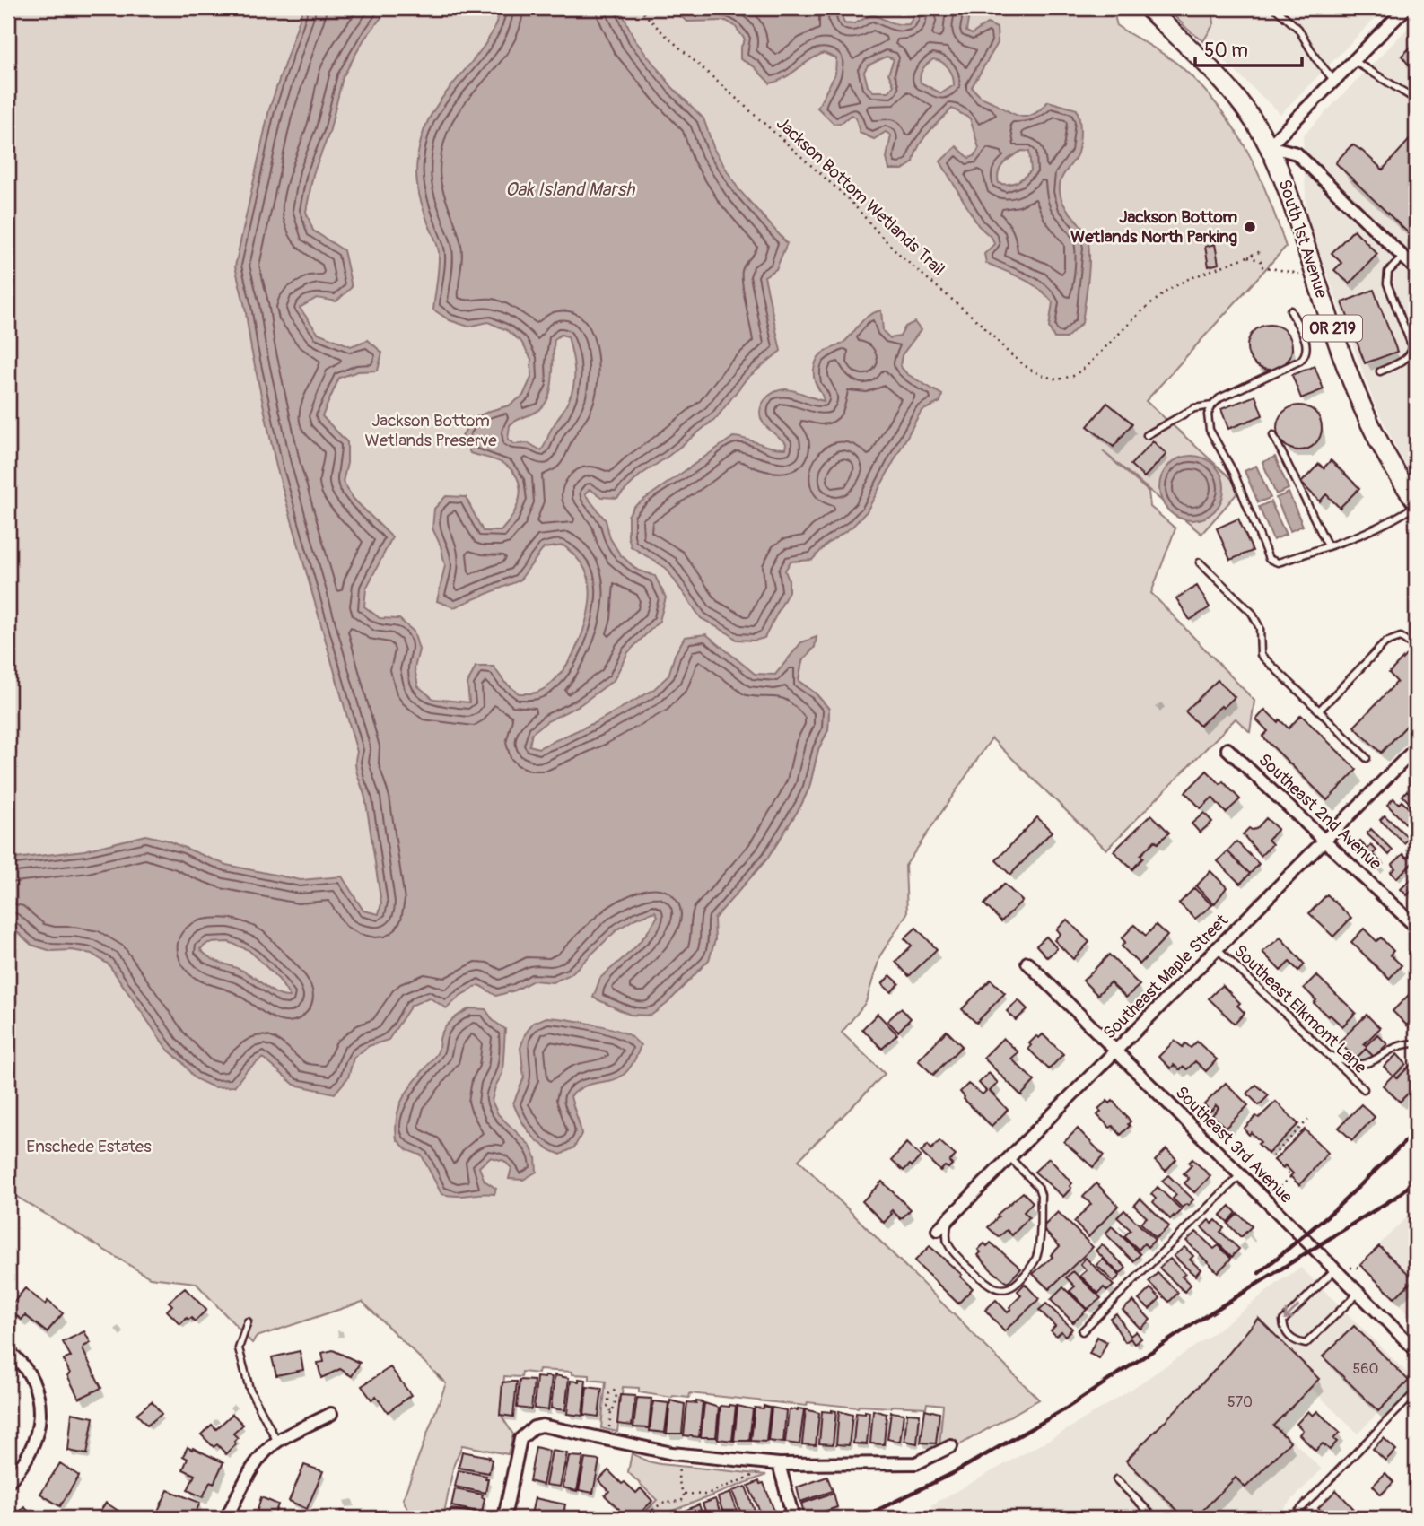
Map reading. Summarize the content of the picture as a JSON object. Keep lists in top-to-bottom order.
{
  "streets": {
    "main road": ["South 1st Avenue", "OR 219"],
    "street": ["Southeast 2nd Avenue", "Southeast Maple Street", "Southeast 3rd Avenue"],
    "lane": ["Southeast Elkmont Lane"],
    "path": ["Jackson Bottom Wetlands Trail"]
  },
  "crossings": [
    ["South 1st Avenue", "OR 219"],
    ["Southeast 2nd Avenue", "Southeast Maple Street"],
    ["Southeast Maple Street", "Southeast Elkmont Lane"],
    ["Southeast Maple Street", "Southeast 3rd Avenue"]
  ],
  "water": ["Oak Island Marsh"],
  "parks": ["Jackson Bottom Wetlands Preserve", "Enschede Estates"],
  "places": ["Jackson Bottom Wetlands North Parking"],
  "house_numbers": ["560", "570"],
  "scale_bar": "50 m"
}
